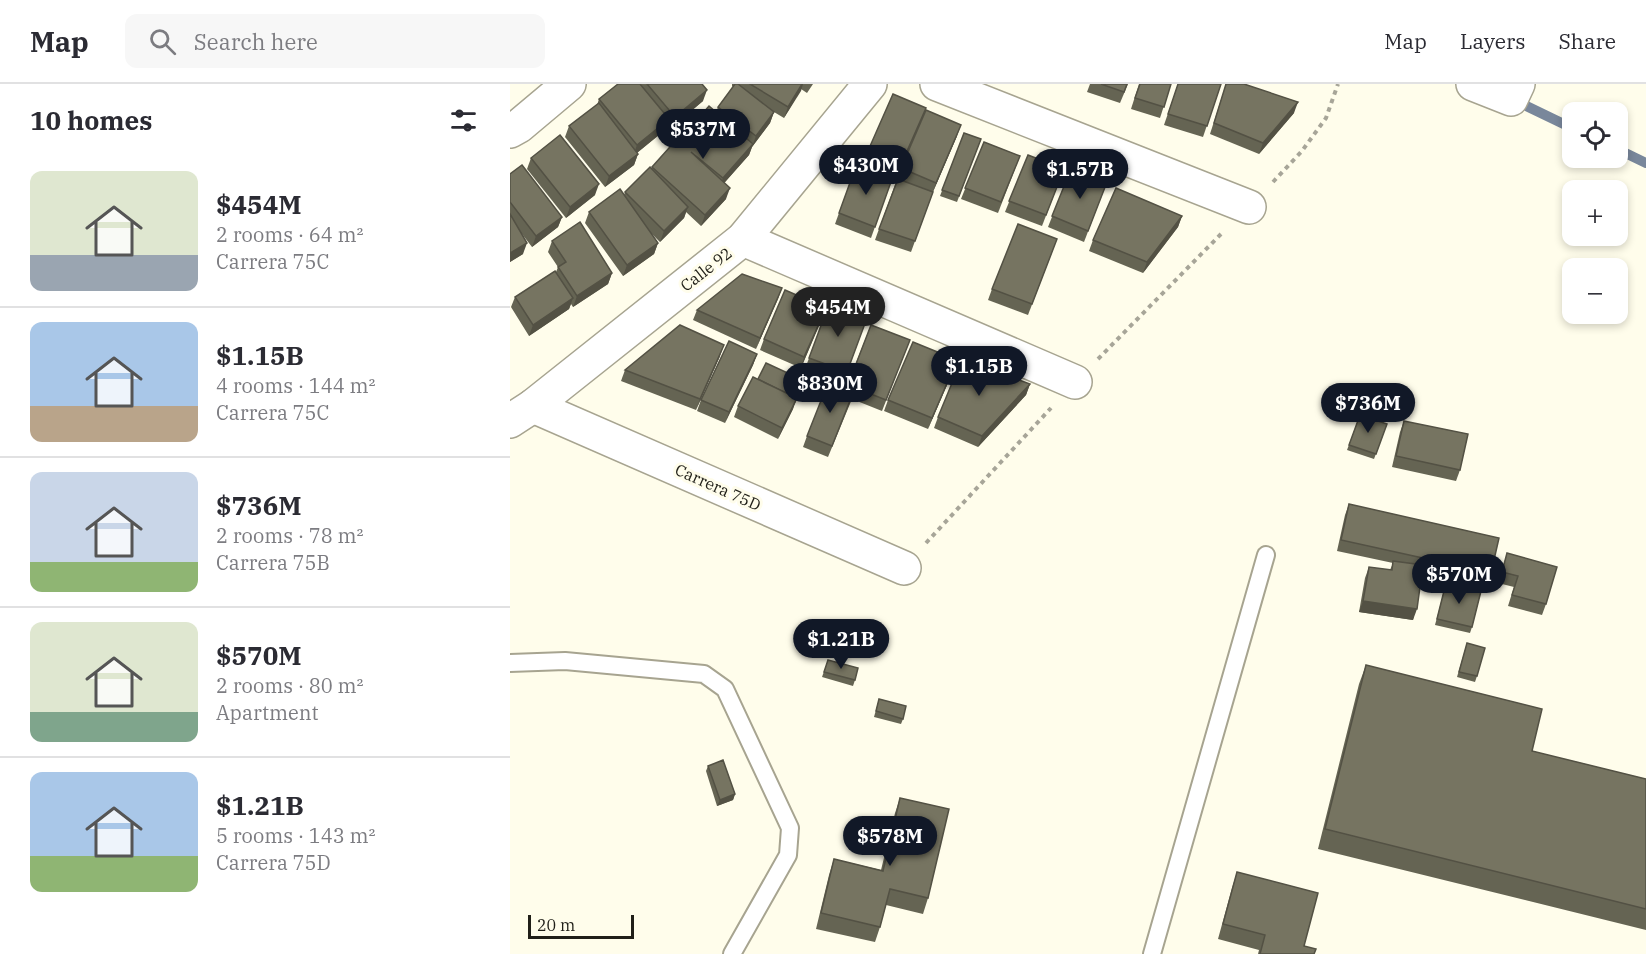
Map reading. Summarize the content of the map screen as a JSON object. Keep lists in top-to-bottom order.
{
  "streets": {
    "street": ["Calle 92", "Carrera 75D"]
  },
  "crossings": [
    ["Calle 92", "Carrera 75D"]
  ],
  "scale_bar": "20 m",
  "page": {
    "header": "Map",
    "search": "Search here",
    "nav": ["Map", "Layers", "Share"],
    "heading": "10 homes",
    "map_buttons": ["+", "−"],
    "price": [
      "$537M",
      "$430M",
      "$1.57B",
      "$454M",
      "$1.15B",
      "$830M",
      "$736M",
      "$570M",
      "$1.21B",
      "$578M"
    ],
    "list": [
      {
        "name": "$454M",
        "note": "2 rooms · 64 m² · Carrera 75C"
      },
      {
        "name": "$1.15B",
        "note": "4 rooms · 144 m² · Carrera 75C"
      },
      {
        "name": "$736M",
        "note": "2 rooms · 78 m² · Carrera 75B"
      },
      {
        "name": "$570M",
        "note": "2 rooms · 80 m² · Apartment"
      },
      {
        "name": "$1.21B",
        "note": "5 rooms · 143 m² · Carrera 75D"
      }
    ],
    "scale": "20 m"
  }
}
